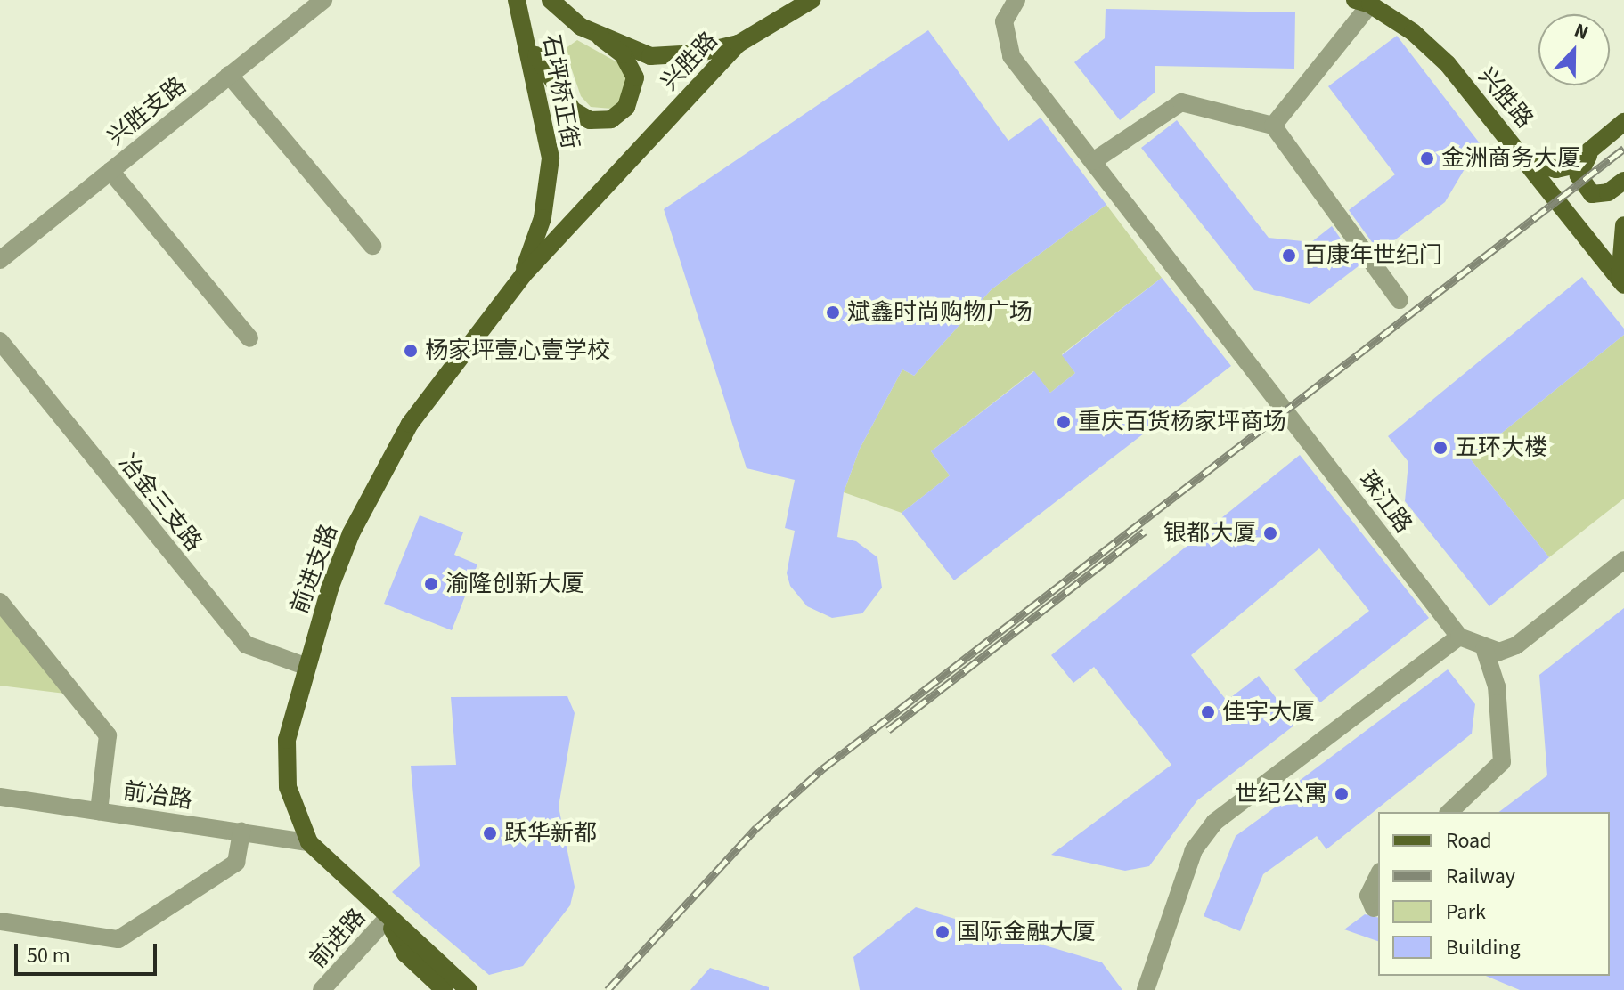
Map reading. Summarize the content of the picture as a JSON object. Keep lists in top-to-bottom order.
{
  "streets": {
    "main road": ["兴胜路", "石坪桥正街", "前进支路"],
    "street": [
      "兴胜支路",
      "珠江路",
      "冶金三支路",
      "前冶路",
      "前进路"
    ]
  },
  "crossings": [
    ["兴胜路", "石坪桥正街"],
    ["兴胜路", "前进支路"],
    ["石坪桥正街", "前进支路"],
    ["冶金三支路", "前进支路"],
    ["前进支路", "前冶路"],
    ["前进支路", "前进路"]
  ],
  "places": [
    "金洲商务大厦",
    "百康年世纪门",
    "斌鑫时尚购物广场",
    "杨家坪壹心壹学校",
    "重庆百货杨家坪商场",
    "五环大楼",
    "银都大厦",
    "渝隆创新大厦",
    "佳宇大厦",
    "世纪公寓",
    "跃华新都",
    "国际金融大厦"
  ],
  "legend": [
    "Road",
    "Railway",
    "Park",
    "Building"
  ],
  "scale_bar": "50 m",
  "north": "top"
}
